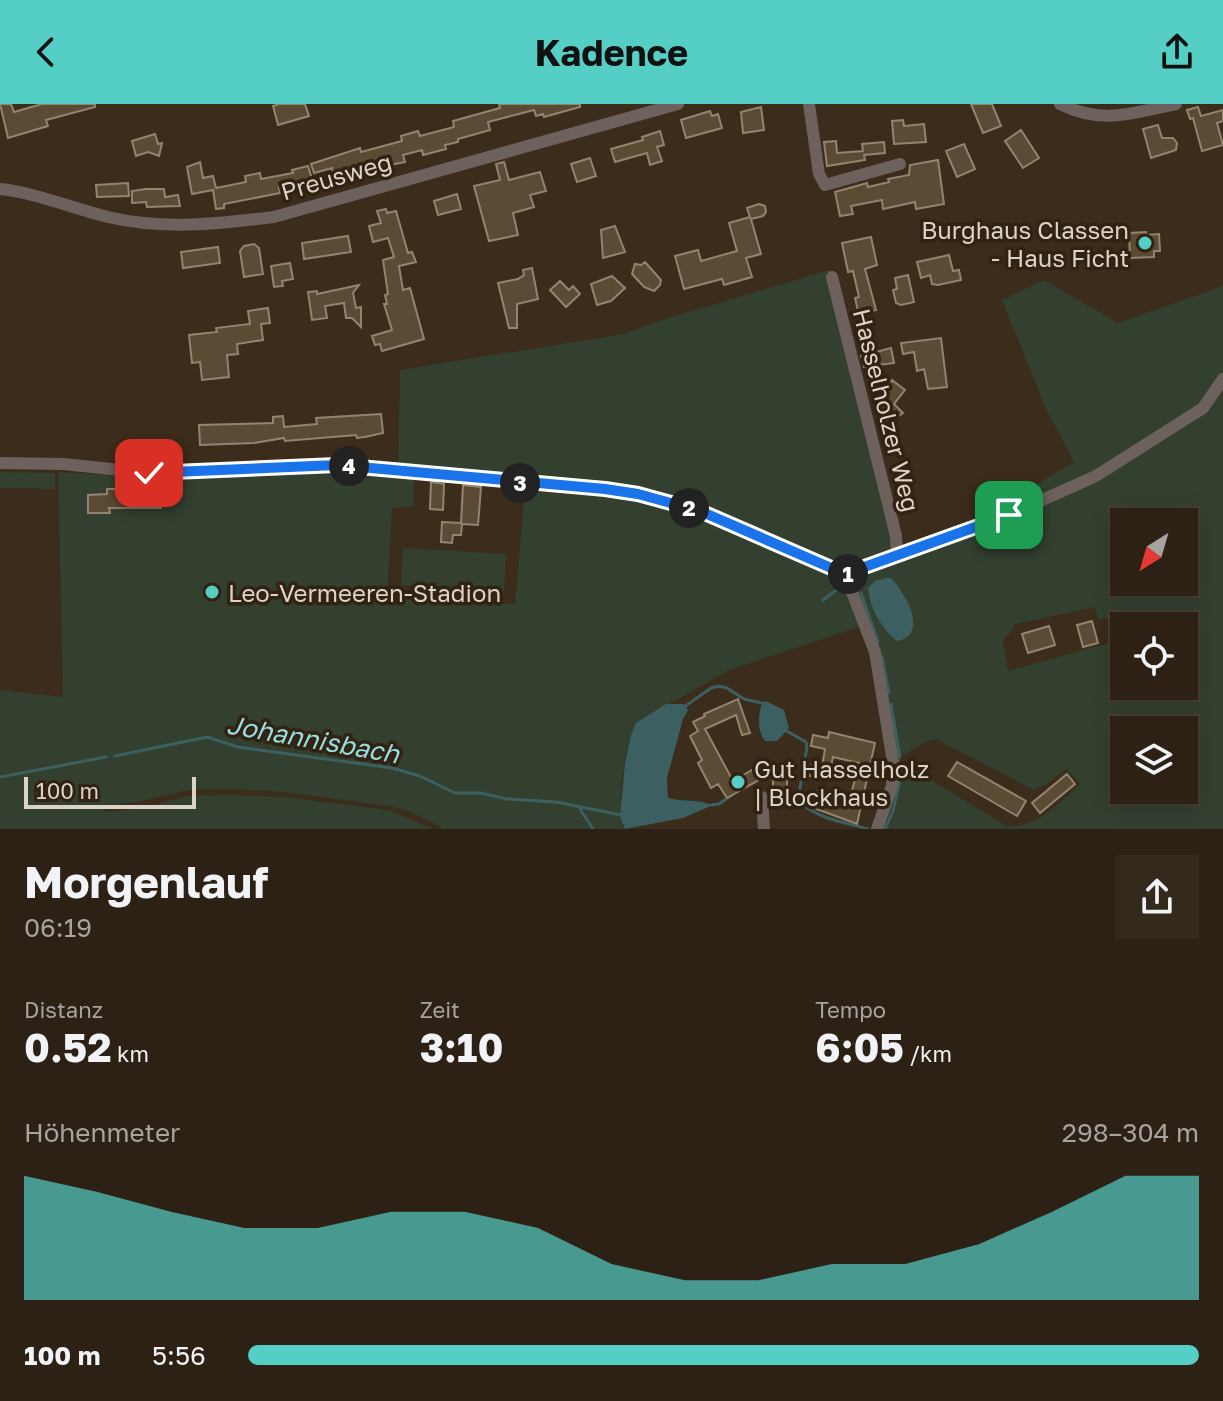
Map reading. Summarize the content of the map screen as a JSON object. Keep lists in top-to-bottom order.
{
  "streets": {
    "street": ["Preusweg", "Hasselholzer Weg"]
  },
  "water": ["Johannisbach"],
  "places": ["Burghaus Classen - Haus Ficht", "Leo-Vermeeren-Stadion", "Gut Hasselholz | Blockhaus"],
  "scale_bar": "100 m",
  "north": "bottom left",
  "page": {
    "header": "Kadence",
    "pins": [
      "4",
      "3",
      "2",
      "1"
    ],
    "scale": "100 m",
    "heading": ["Morgenlauf", "06:19"],
    "stats": [
      ["Distanz", "0.52 km"],
      ["Zeit", "3:10"],
      ["Tempo", "6:05 /km"]
    ],
    "chart": ["Höhenmeter", "298–304 m"],
    "list": [
      {
        "name": "100 m",
        "note": "5:56"
      }
    ]
  }
}
